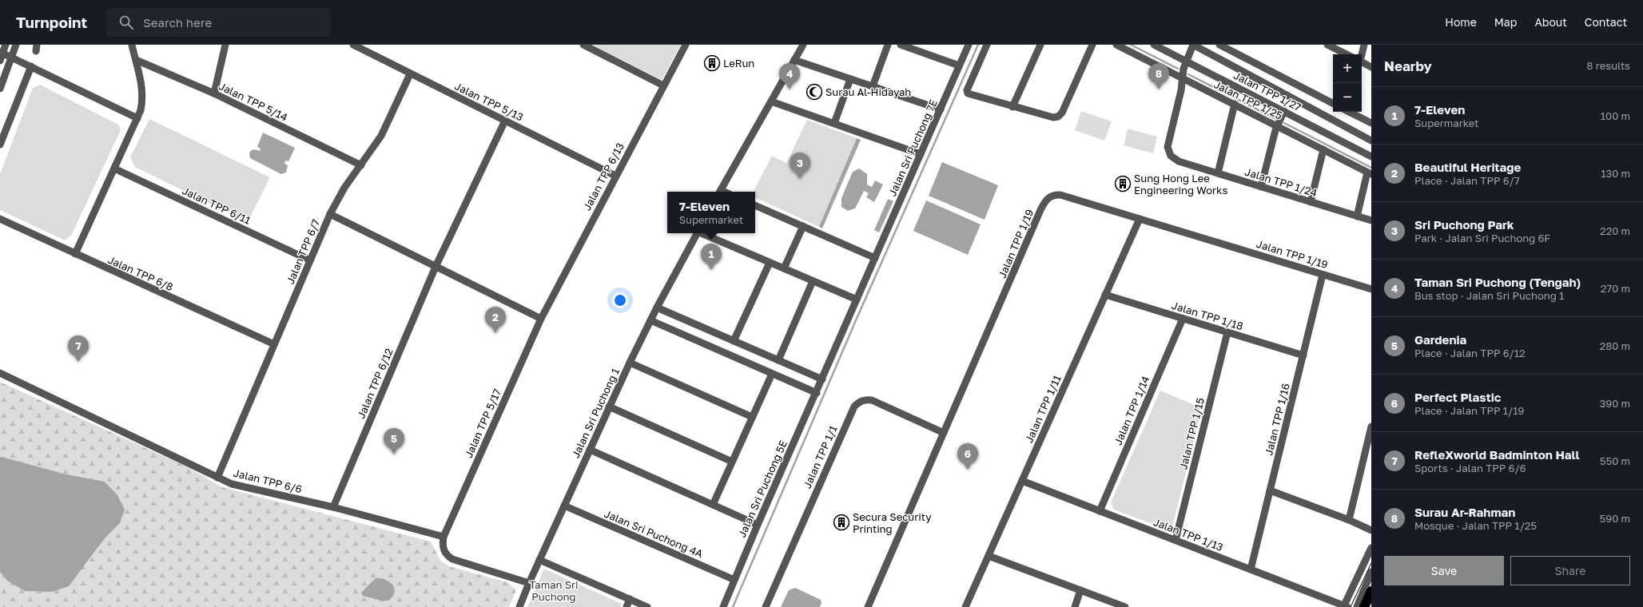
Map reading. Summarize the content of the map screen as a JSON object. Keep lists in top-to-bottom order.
{
  "streets": {
    "street": [
      "Jalan TPP 1/27",
      "Jalan TPP 1/25",
      "Jalan TPP 5/14",
      "Jalan TPP 5/13",
      "Jalan Sri Puchong 7E",
      "Jalan TPP 6/13",
      "Jalan TPP 1/24",
      "Jalan TPP 6/11",
      "Jalan TPP 1/19",
      "Jalan TPP 6/7",
      "Jalan TPP 6/8",
      "Jalan TPP 1/18",
      "Jalan TPP 6/12",
      "Jalan TPP 1/11",
      "Jalan TPP 1/14",
      "Jalan Sri Puchong 1",
      "Jalan TPP 1/16",
      "Jalan TPP 5/17",
      "Jalan TPP 1/15",
      "Jalan TPP 1/1",
      "Jalan TPP 6/6",
      "Jalan Sri Puchong 5E",
      "Jalan Sri Puchong 4A",
      "Jalan TPP 1/13"
    ]
  },
  "crossings": [
    ["Jalan TPP 1/25", "Jalan TPP 1/24"],
    ["Jalan TPP 5/13", "Jalan TPP 6/13"],
    ["Jalan TPP 5/13", "Jalan TPP 6/12"],
    ["Jalan Sri Puchong 7E", "Jalan Sri Puchong 5E"],
    ["Jalan TPP 6/13", "Jalan TPP 6/7"],
    ["Jalan TPP 6/13", "Jalan TPP 5/17"],
    ["Jalan TPP 6/11", "Jalan TPP 6/7"],
    ["Jalan TPP 1/19", "Jalan TPP 1/11"],
    ["Jalan TPP 1/19", "Jalan TPP 1/16"],
    ["Jalan TPP 1/19", "Jalan TPP 1/1"],
    ["Jalan TPP 6/7", "Jalan TPP 6/8"],
    ["Jalan TPP 6/7", "Jalan TPP 6/12"],
    ["Jalan TPP 6/7", "Jalan TPP 5/17"],
    ["Jalan TPP 6/7", "Jalan TPP 6/6"],
    ["Jalan TPP 1/18", "Jalan TPP 1/11"],
    ["Jalan TPP 1/18", "Jalan TPP 1/14"],
    ["Jalan TPP 1/18", "Jalan TPP 1/16"],
    ["Jalan TPP 1/18", "Jalan TPP 1/15"],
    ["Jalan TPP 6/12", "Jalan TPP 6/6"],
    ["Jalan TPP 1/11", "Jalan TPP 1/13"],
    ["Jalan TPP 1/14", "Jalan TPP 1/13"],
    ["Jalan Sri Puchong 1", "Jalan Sri Puchong 4A"],
    ["Jalan TPP 1/16", "Jalan TPP 1/13"],
    ["Jalan TPP 5/17", "Jalan TPP 6/6"],
    ["Jalan TPP 1/15", "Jalan TPP 1/13"],
    ["Jalan Sri Puchong 5E", "Jalan Sri Puchong 4A"]
  ],
  "parks": ["Taman Sri Puchong"],
  "places": {
    "building": ["LeRun", "Sung Hong Lee Engineering Works", "Secura Security Printing"],
    "mosque": ["Surau Al-Hidayah"]
  },
  "page": {
    "header": "Turnpoint",
    "search": "Search here",
    "nav": [
      "Home",
      "Map",
      "About",
      "Contact"
    ],
    "heading": ["Nearby", "8 results"],
    "map_buttons": ["+", "−"],
    "pins": [
      "4",
      "8",
      "3",
      "1",
      "2",
      "7",
      "5",
      "6"
    ],
    "list": [
      {
        "mark": "1",
        "name": "7-Eleven",
        "note": "Supermarket",
        "value": "100 m"
      },
      {
        "mark": "2",
        "name": "Beautiful Heritage",
        "note": "Place · Jalan TPP 6/7",
        "value": "130 m"
      },
      {
        "mark": "3",
        "name": "Sri Puchong Park",
        "note": "Park · Jalan Sri Puchong 6F",
        "value": "220 m"
      },
      {
        "mark": "4",
        "name": "Taman Sri Puchong (Tengah)",
        "note": "Bus stop · Jalan Sri Puchong 1",
        "value": "270 m"
      },
      {
        "mark": "5",
        "name": "Gardenia",
        "note": "Place · Jalan TPP 6/12",
        "value": "280 m"
      },
      {
        "mark": "6",
        "name": "Perfect Plastic",
        "note": "Place · Jalan TPP 1/19",
        "value": "390 m"
      },
      {
        "mark": "7",
        "name": "RefleXworld Badminton Hall",
        "note": "Sports · Jalan TPP 6/6",
        "value": "550 m"
      },
      {
        "mark": "8",
        "name": "Surau Ar-Rahman",
        "note": "Mosque · Jalan TPP 1/25",
        "value": "590 m"
      }
    ],
    "popup": ["7-Eleven", "Supermarket"],
    "buttons": ["Save", "Share"]
  }
}
